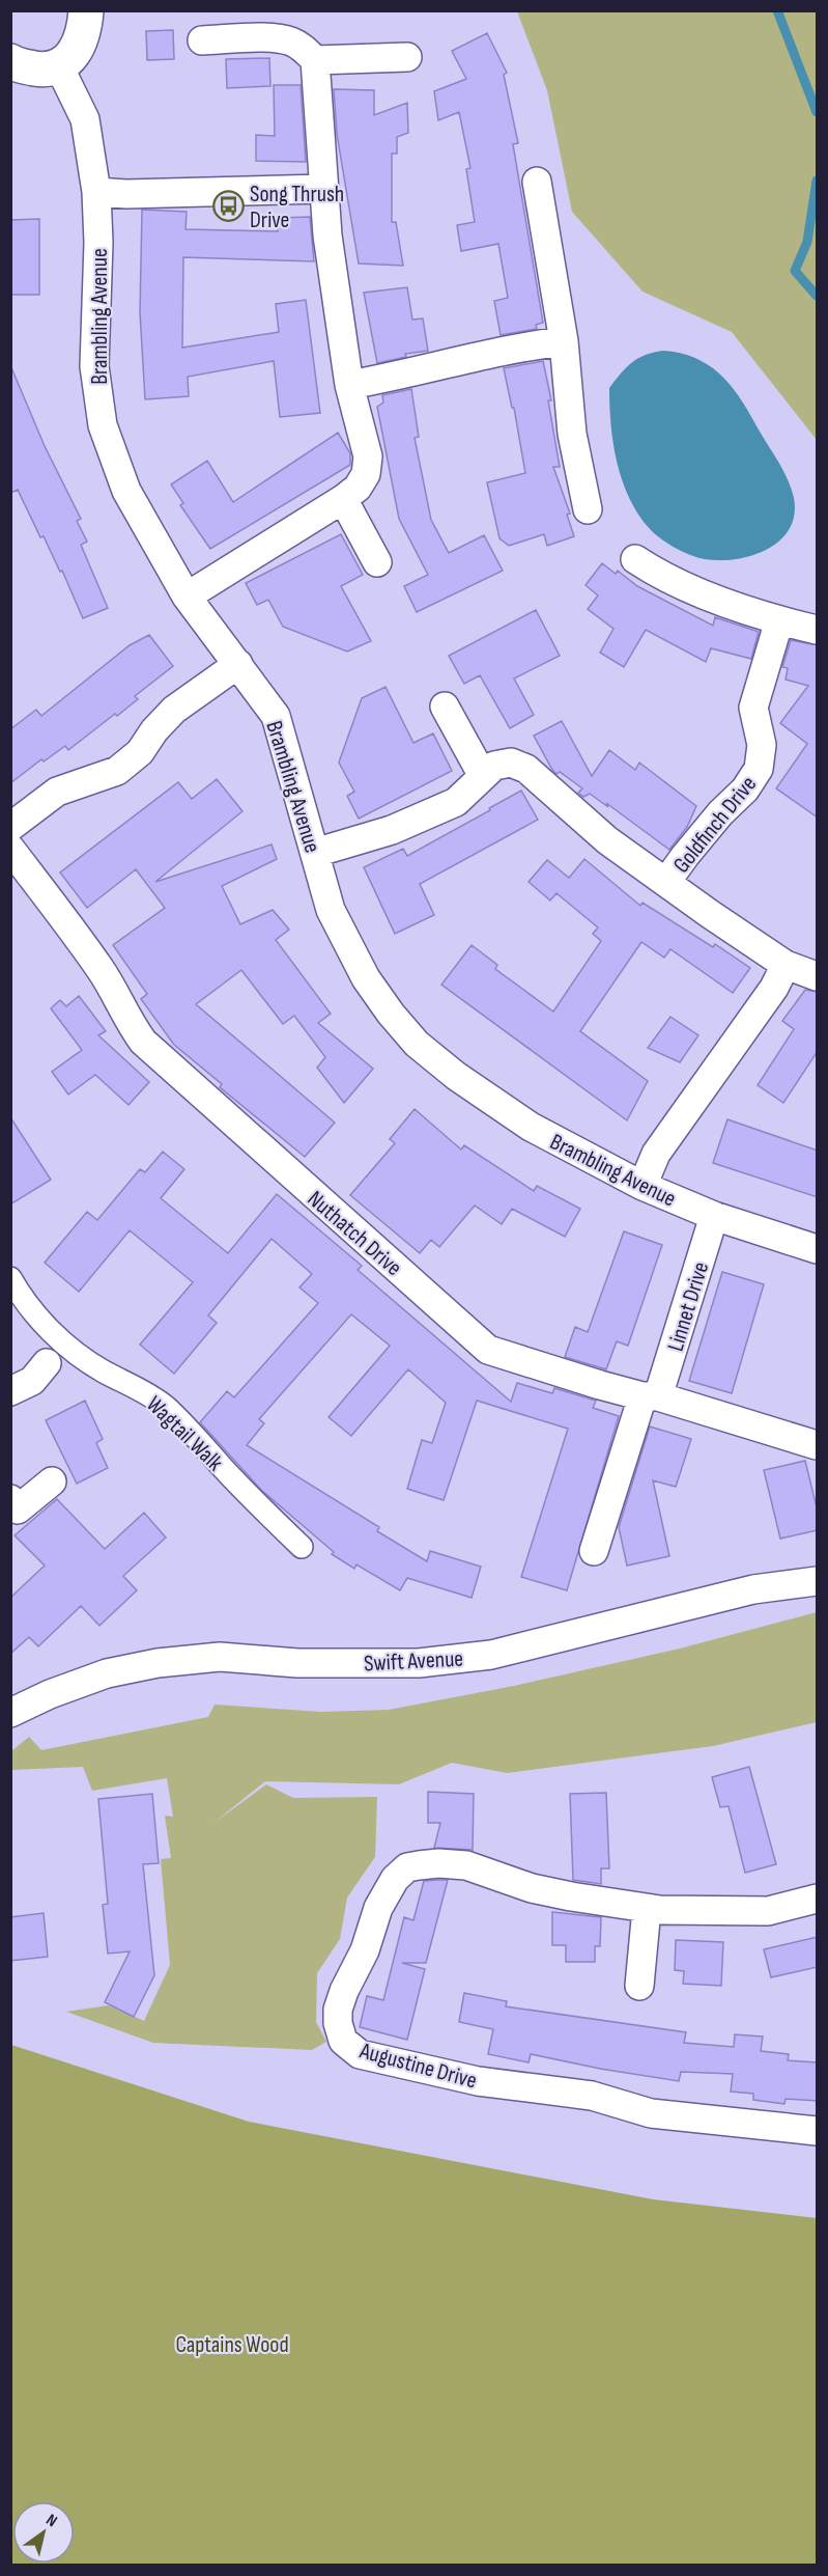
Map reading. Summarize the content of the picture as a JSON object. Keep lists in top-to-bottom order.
{
  "streets": {
    "street": [
      "Brambling Avenue",
      "Goldfinch Drive",
      "Nuthatch Drive",
      "Linnet Drive",
      "Wagtail Walk",
      "Swift Avenue",
      "Augustine Drive"
    ]
  },
  "crossings": [
    ["Brambling Avenue", "Goldfinch Drive"],
    ["Brambling Avenue", "Linnet Drive"],
    ["Nuthatch Drive", "Linnet Drive"]
  ],
  "parks": ["Captains Wood"],
  "places": {
    "bus stop": ["Song Thrush Drive"]
  },
  "north": "top right"
}
